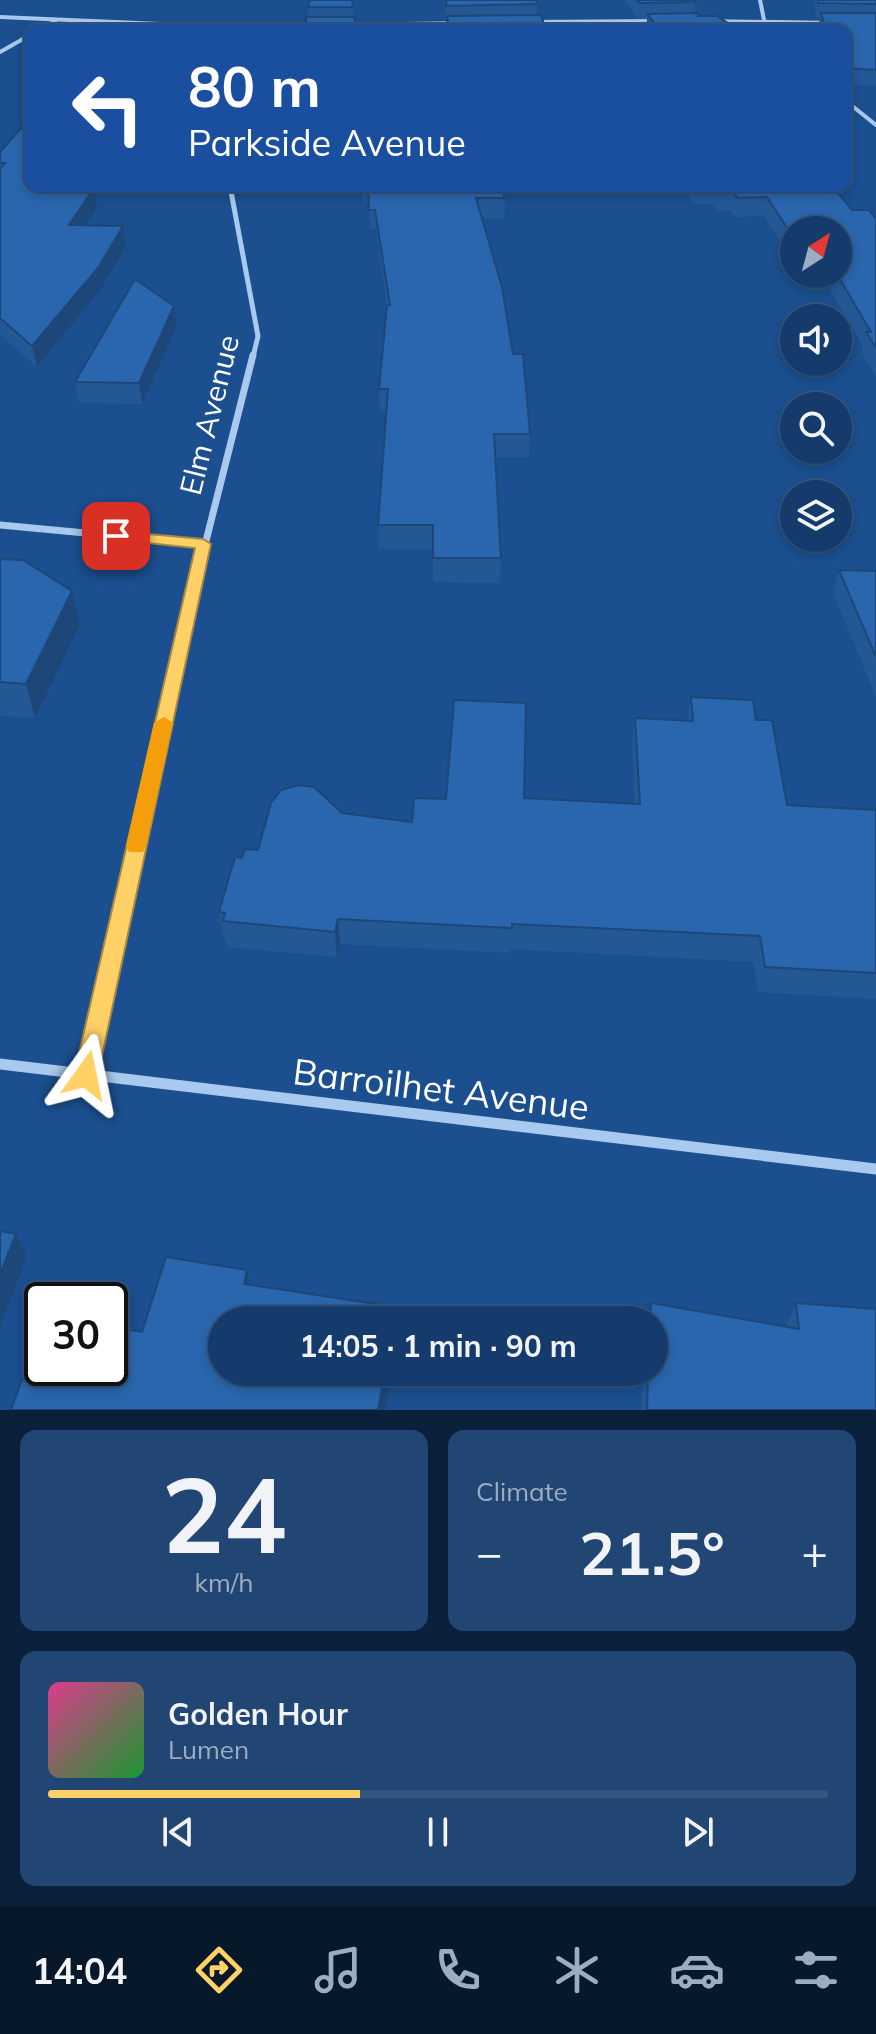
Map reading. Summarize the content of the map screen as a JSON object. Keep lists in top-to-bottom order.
{
  "streets": {
    "street": ["Elm Avenue", "Barroilhet Avenue"]
  },
  "crossings": [
    ["Elm Avenue", "Barroilhet Avenue"]
  ],
  "north": "top right",
  "page": {
    "turn": ["80 m", "Parkside Avenue"],
    "limit": "30",
    "trip": "14:05 · 1 min · 90 m",
    "tile": [
      ["24", "km/h"],
      "Climate"
    ],
    "heat": ["−", "21.5°", "+"],
    "song": ["Golden Hour", "Lumen"],
    "tabs": "14:04"
  }
}
